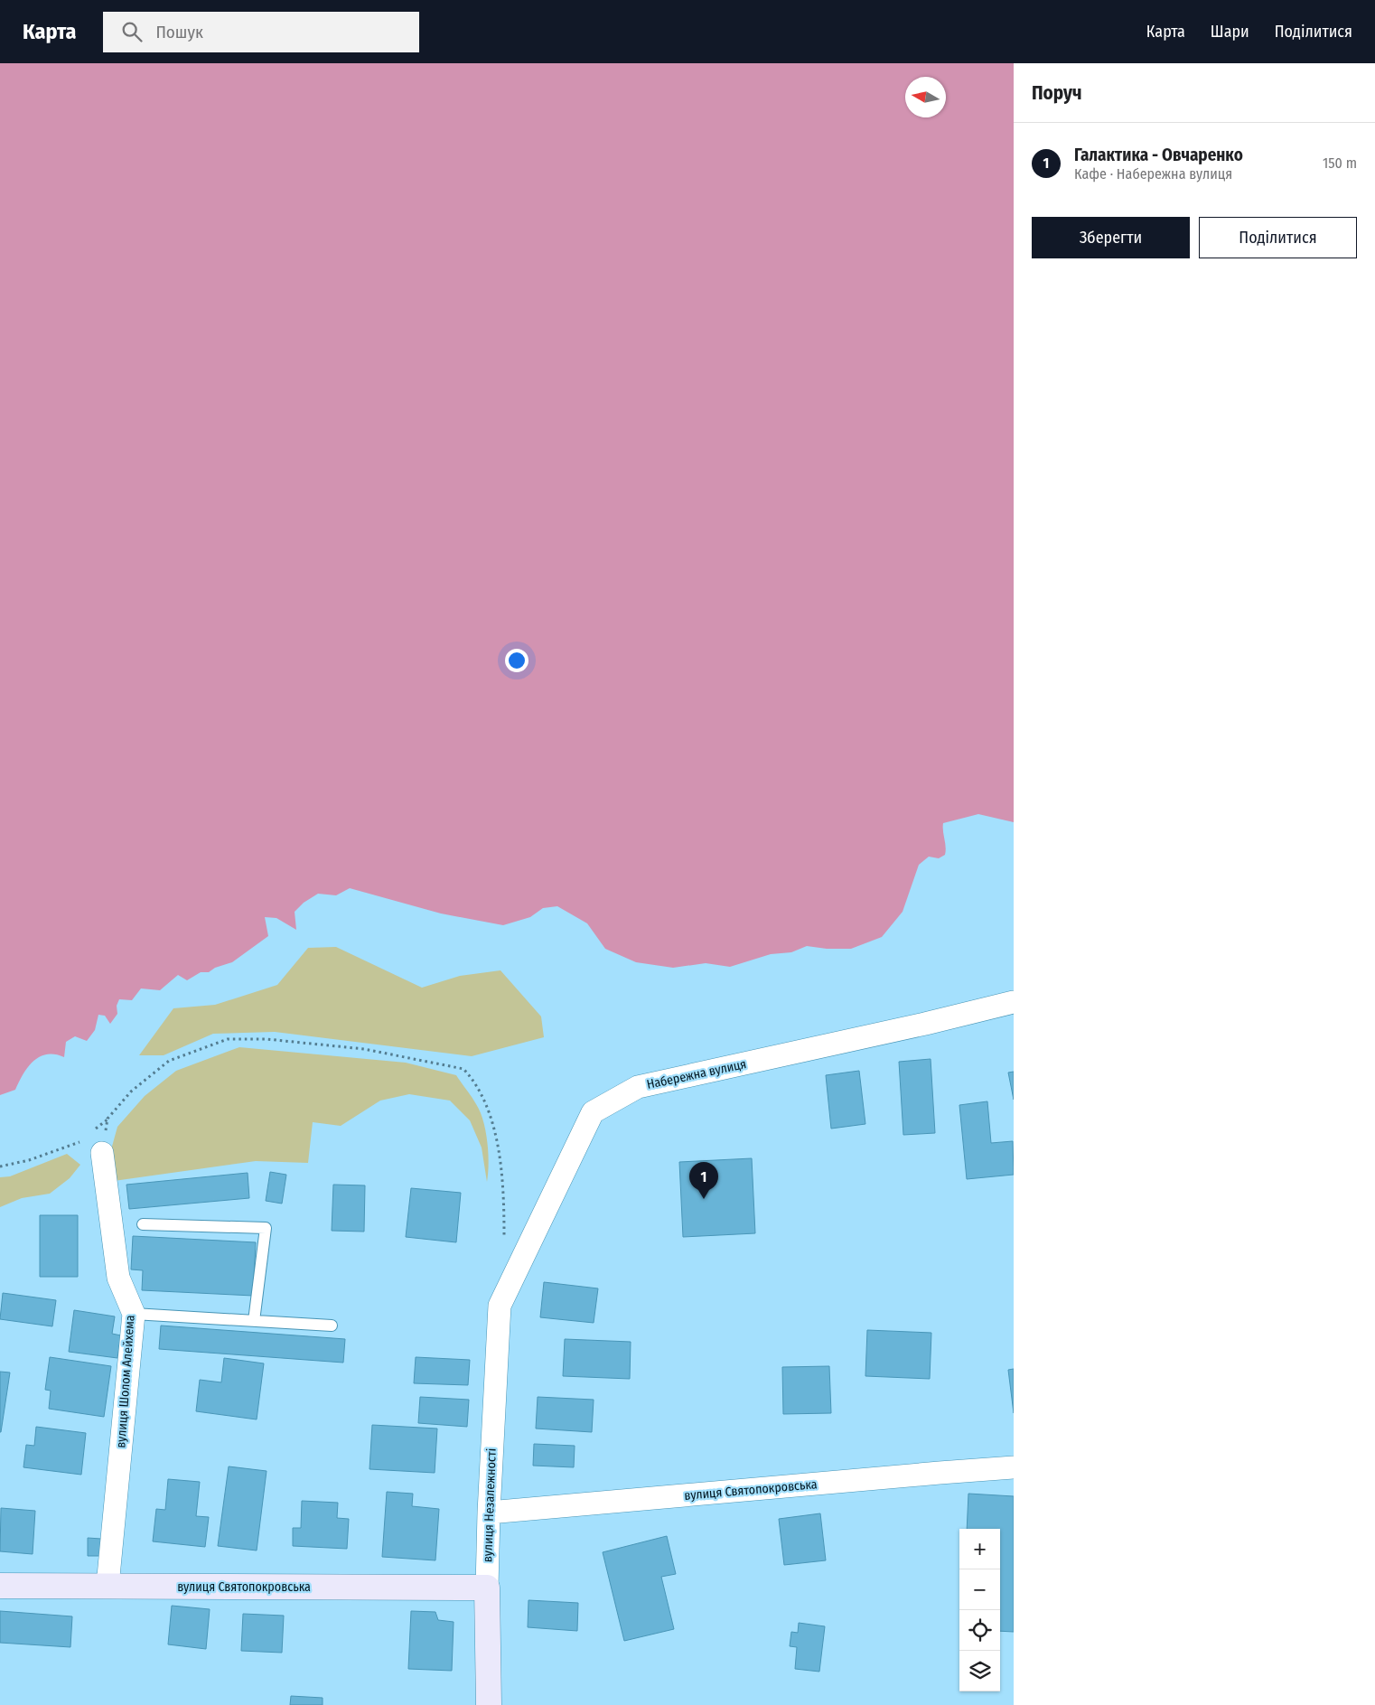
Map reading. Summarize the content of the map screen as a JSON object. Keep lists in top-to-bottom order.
{
  "streets": {
    "street": [
      "Набережна вулиця",
      "вулиця Шолом Алейхема",
      "вулиця Святопокровська",
      "вулиця Незалежності"
    ]
  },
  "crossings": [
    ["Набережна вулиця", "вулиця Незалежності"],
    ["вулиця Шолом Алейхема", "вулиця Святопокровська"],
    ["вулиця Святопокровська", "вулиця Незалежності"]
  ],
  "north": "left",
  "page": {
    "header": "Карта",
    "search": "Пошук",
    "nav": ["Карта", "Шари", "Поділитися"],
    "heading": "Поруч",
    "list": [
      {
        "mark": "1",
        "name": "Галактика - Овчаренко",
        "note": "Кафе · Набережна вулиця",
        "value": "150 m"
      }
    ],
    "buttons": ["Зберегти", "Поділитися"],
    "pins": "1",
    "map_buttons": ["+", "−"]
  }
}
